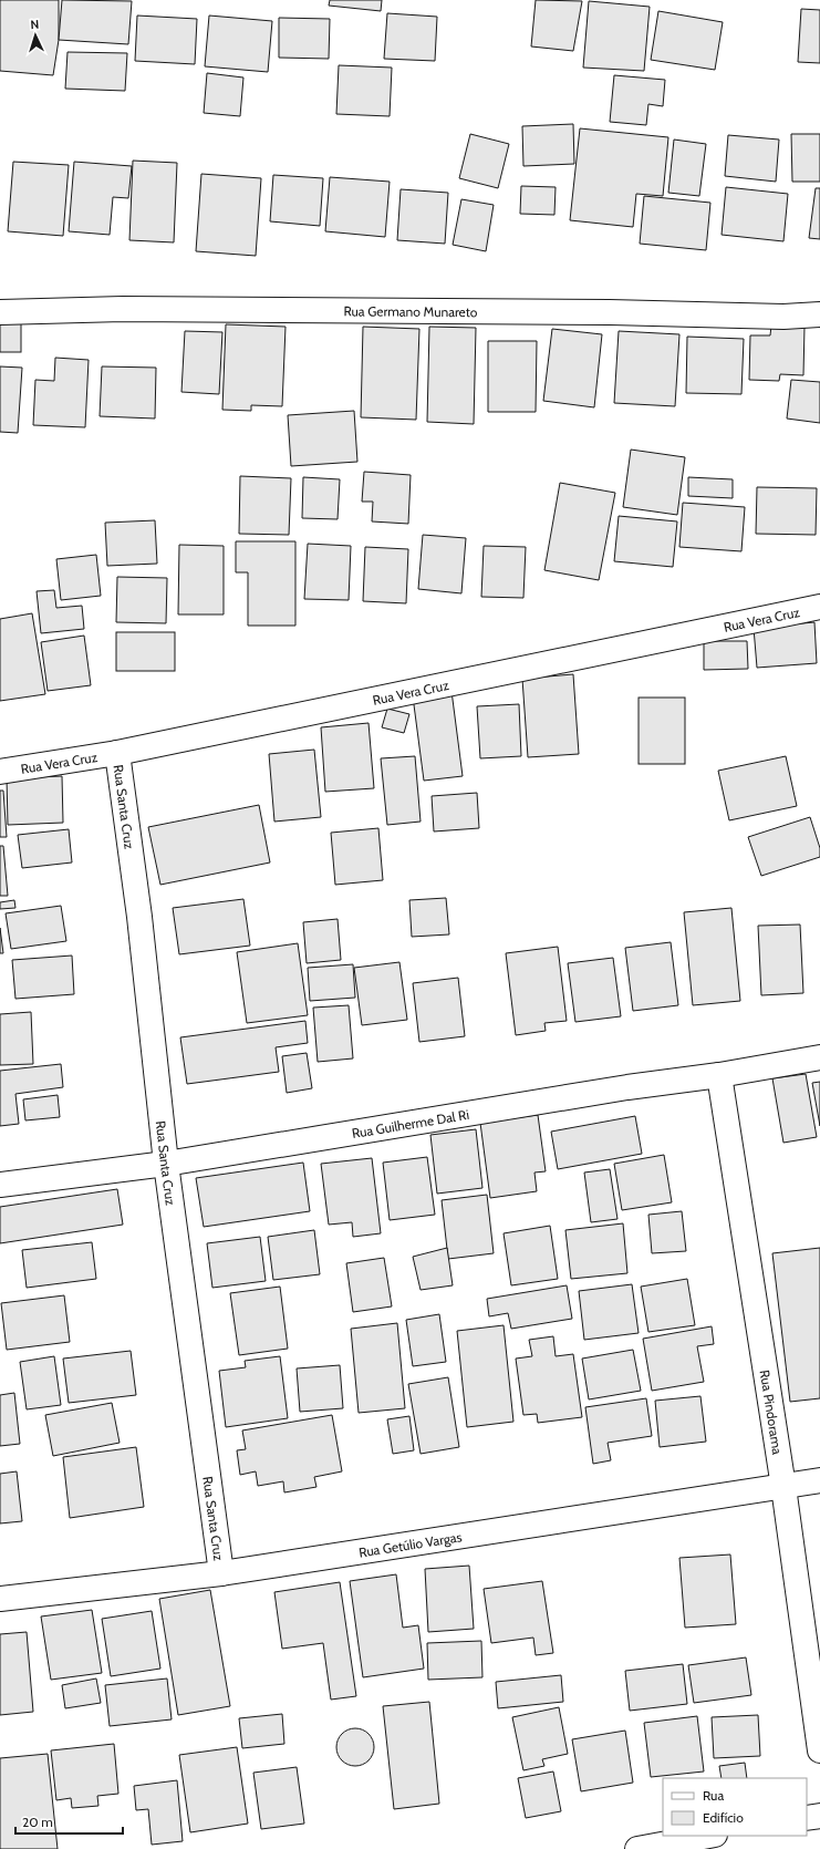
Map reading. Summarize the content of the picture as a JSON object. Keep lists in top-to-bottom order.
{
  "streets": {
    "street": [
      "Rua Germano Munareto",
      "Rua Vera Cruz",
      "Rua Santa Cruz",
      "Rua Guilherme Dal Ri",
      "Rua Pindorama",
      "Rua Getúlio Vargas"
    ]
  },
  "crossings": [
    ["Rua Vera Cruz", "Rua Santa Cruz"],
    ["Rua Santa Cruz", "Rua Guilherme Dal Ri"],
    ["Rua Santa Cruz", "Rua Getúlio Vargas"],
    ["Rua Guilherme Dal Ri", "Rua Pindorama"],
    ["Rua Pindorama", "Rua Getúlio Vargas"]
  ],
  "legend": ["Rua", "Edifício"],
  "scale_bar": "20 m",
  "north": "top"
}
